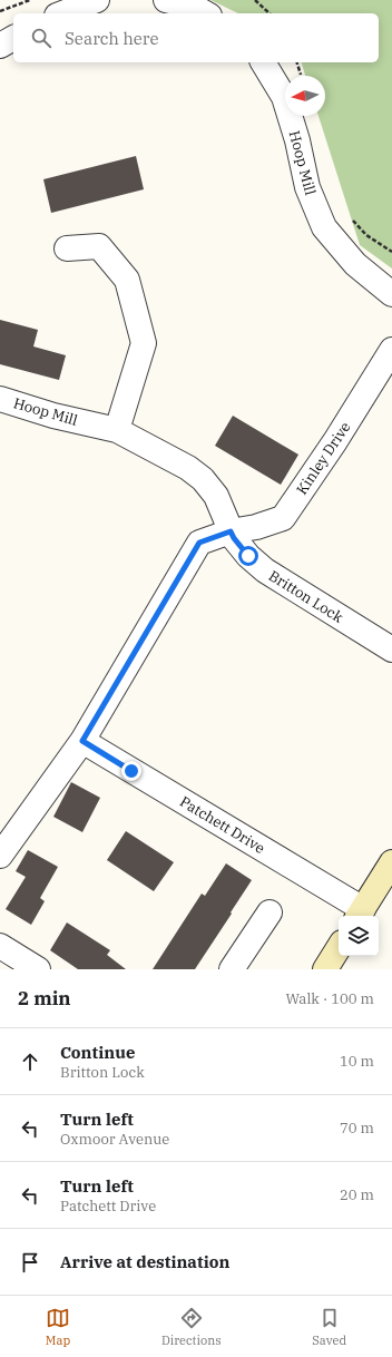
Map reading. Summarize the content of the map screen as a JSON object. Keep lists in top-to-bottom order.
{
  "streets": {
    "street": [
      "Hoop Mill",
      "Kinley Drive",
      "Britton Lock",
      "Patchett Drive"
    ]
  },
  "crossings": [
    ["Hoop Mill", "Kinley Drive"],
    ["Hoop Mill", "Britton Lock"],
    ["Kinley Drive", "Britton Lock"],
    ["Kinley Drive", "Patchett Drive"]
  ],
  "north": "left",
  "page": {
    "search": "Search here",
    "heading": ["2 min", "Walk · 100 m"],
    "list": [
      ["Continue", "Britton Lock", "10 m"],
      ["Turn left", "Oxmoor Avenue", "70 m"],
      ["Turn left", "Patchett Drive", "20 m"],
      "Arrive at destination"
    ],
    "nav": ["Map", "Directions", "Saved"]
  }
}
